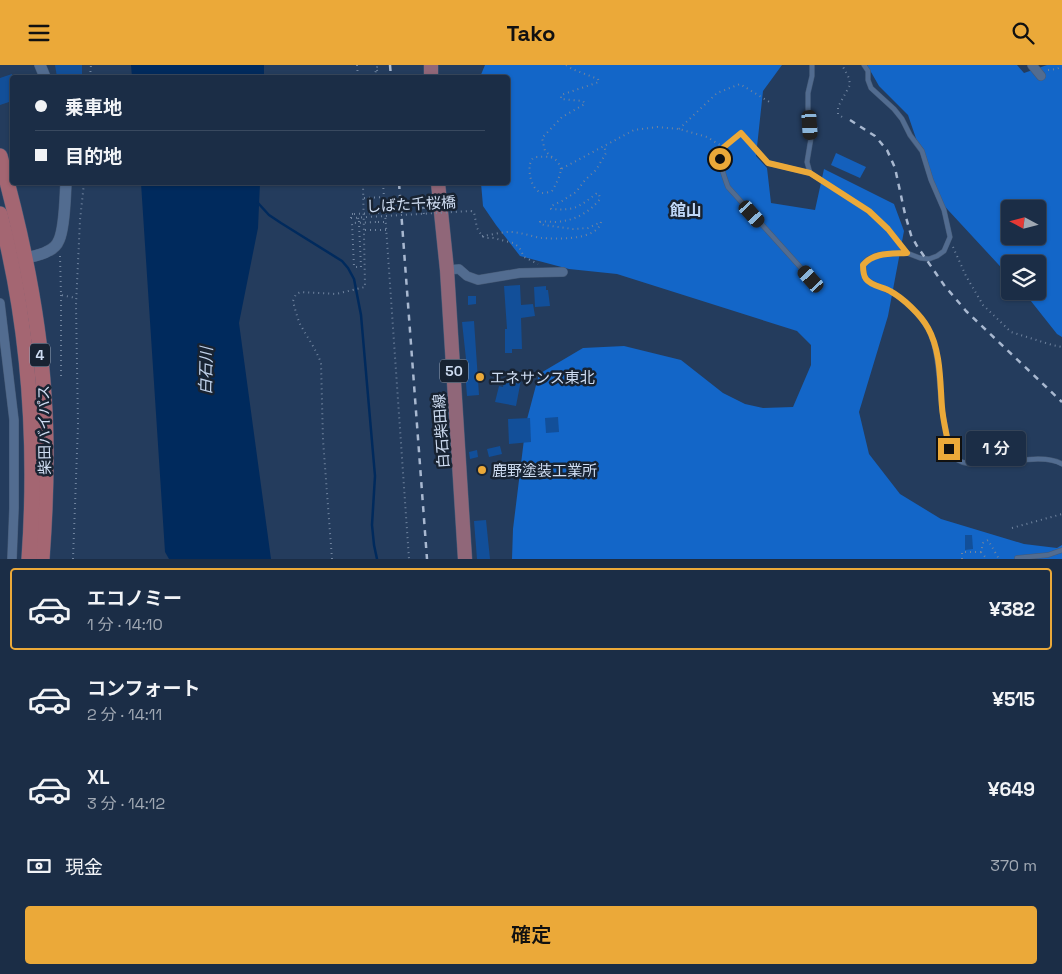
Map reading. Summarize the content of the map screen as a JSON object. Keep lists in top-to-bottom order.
{
  "streets": {
    "highway": ["4", "柴田バイパス"],
    "main road": ["50", "白石柴田線"],
    "path": ["しばた千桜橋"]
  },
  "districts": ["館山"],
  "water": ["白石川"],
  "places": ["エネサンス東北", "鹿野塗装工業所"],
  "north": "left",
  "page": {
    "header": "Tako",
    "banner": ["乗車地", "目的地"],
    "bubble": "1 分",
    "list": [
      {
        "name": "エコノミー",
        "note": "1 分 · 14:10",
        "value": "¥382"
      },
      {
        "name": "コンフォート",
        "note": "2 分 · 14:11",
        "value": "¥515"
      },
      {
        "name": "XL",
        "note": "3 分 · 14:12",
        "value": "¥649"
      }
    ],
    "pay": ["現金", "370 m"],
    "buttons": "確定"
  }
}
